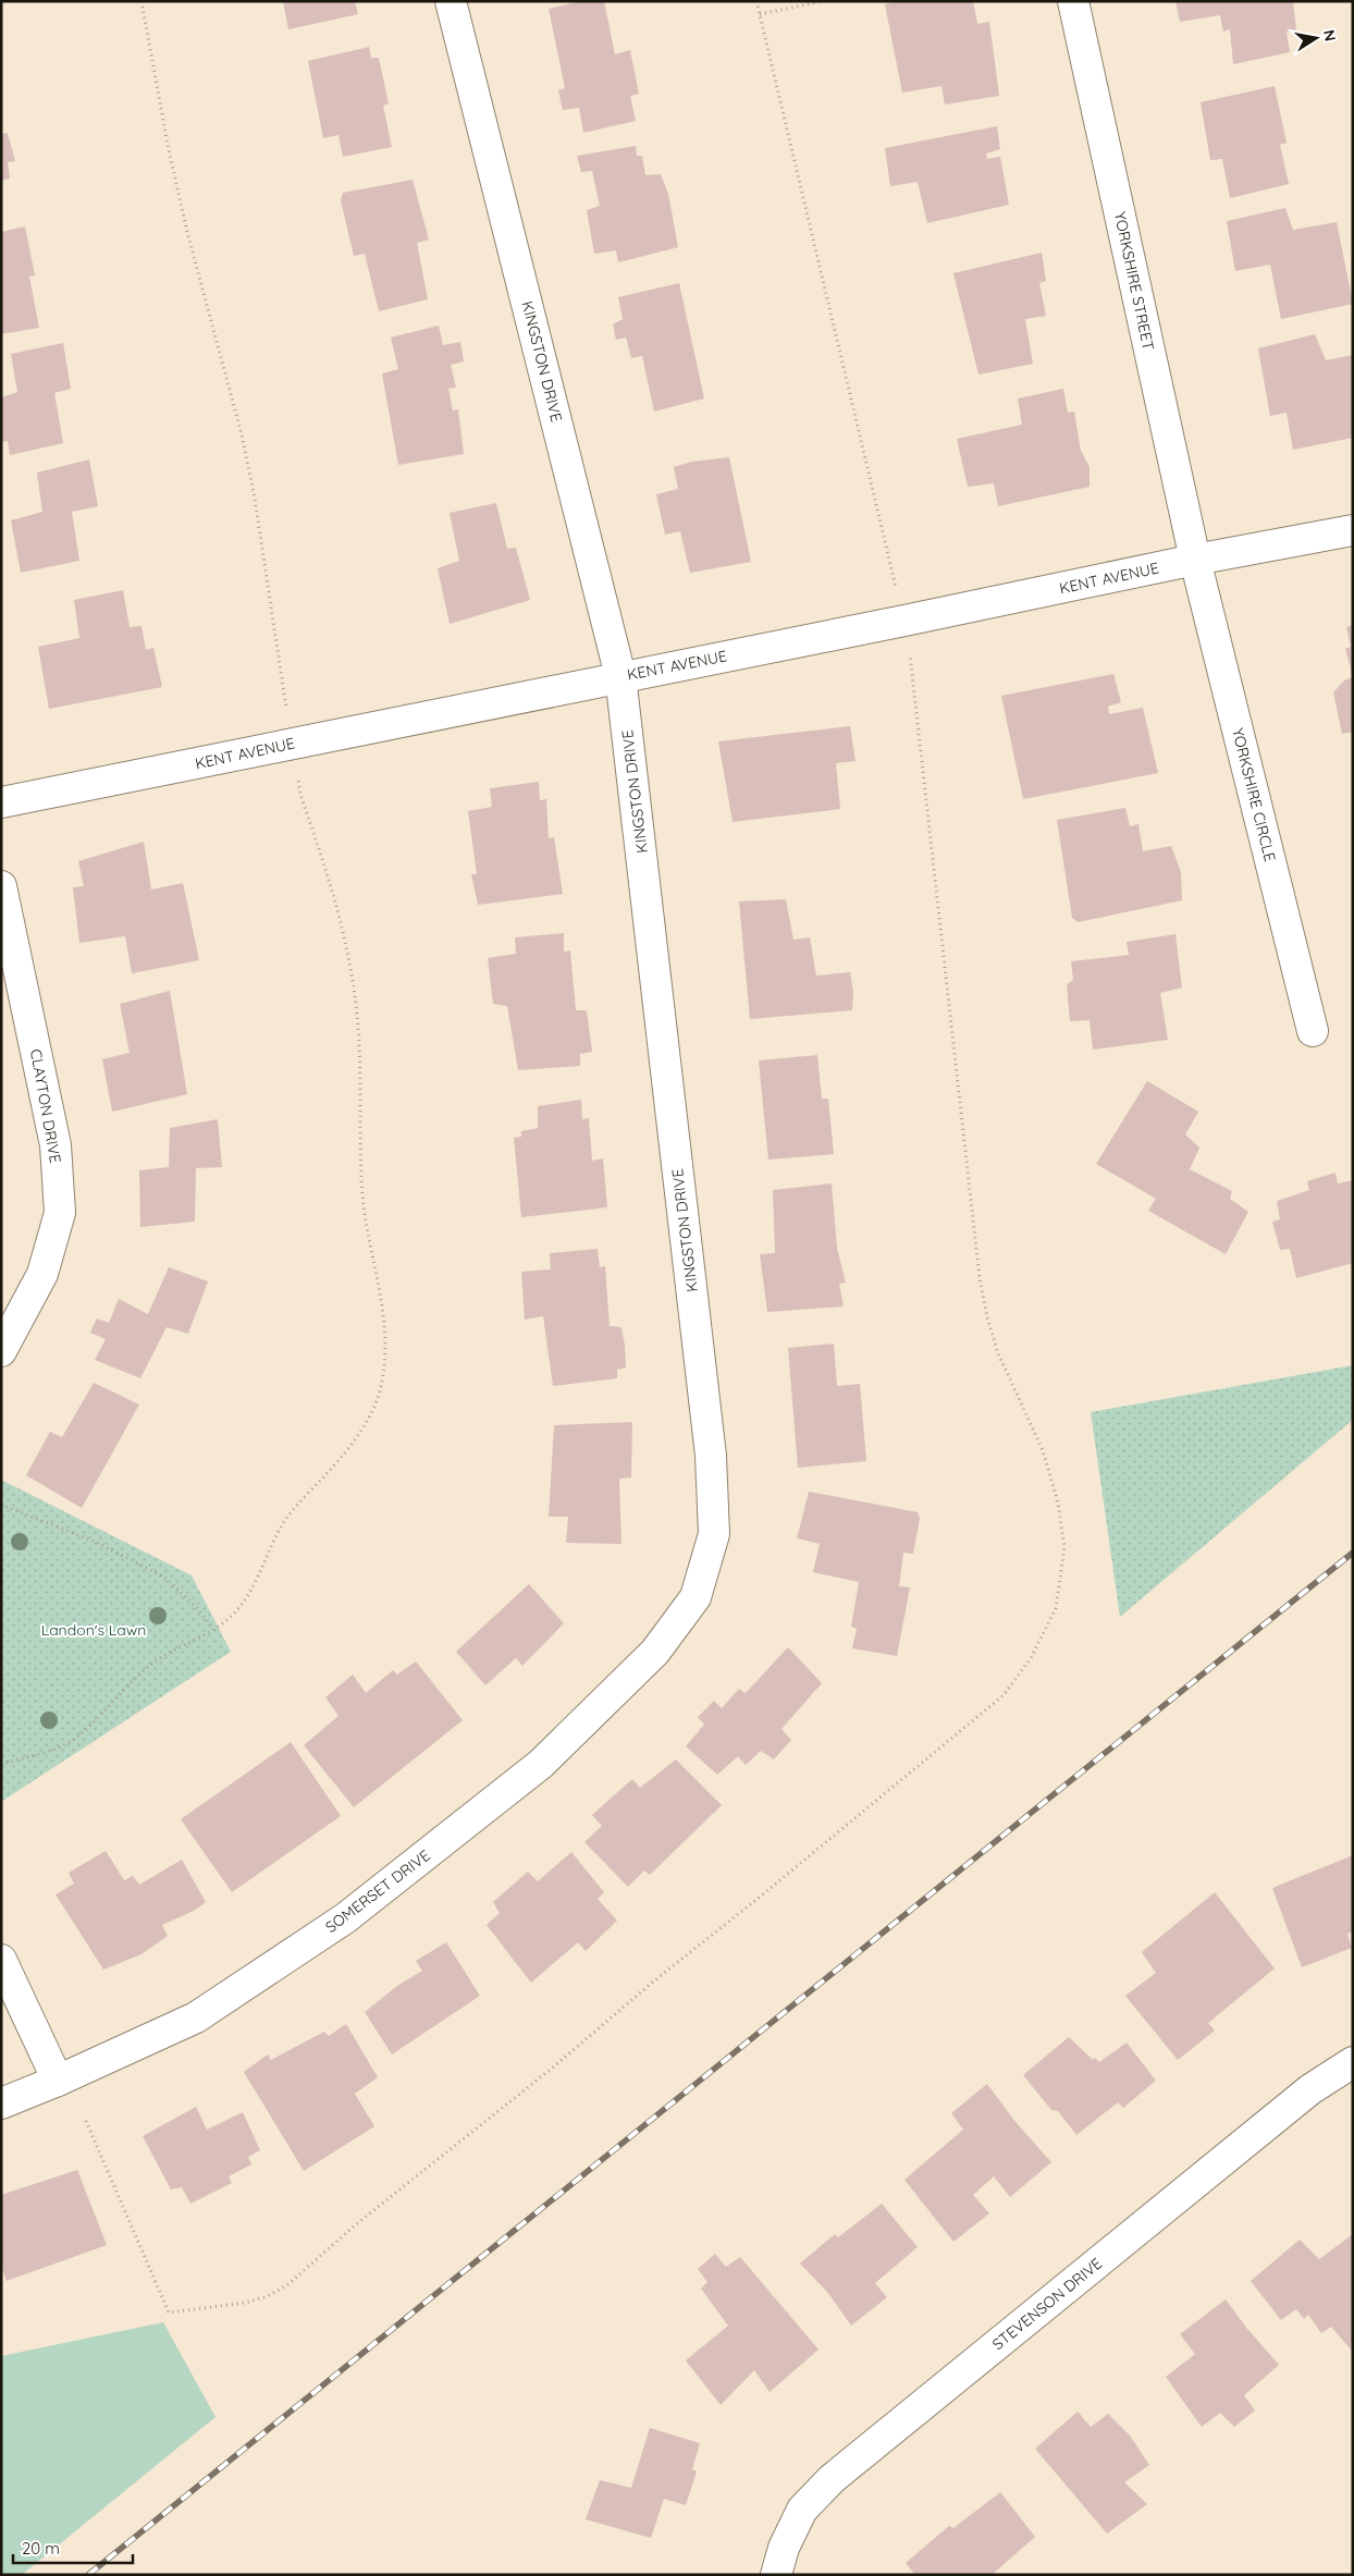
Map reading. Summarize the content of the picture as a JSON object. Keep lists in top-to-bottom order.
{
  "streets": {
    "street": [
      "YORKSHIRE STREET",
      "KINGSTON DRIVE",
      "KENT AVENUE",
      "YORKSHIRE CIRCLE",
      "CLAYTON DRIVE",
      "SOMERSET DRIVE",
      "STEVENSON DRIVE"
    ]
  },
  "crossings": [
    ["YORKSHIRE STREET", "KENT AVENUE"],
    ["YORKSHIRE STREET", "YORKSHIRE CIRCLE"],
    ["KINGSTON DRIVE", "KENT AVENUE"],
    ["KINGSTON DRIVE", "SOMERSET DRIVE"],
    ["KENT AVENUE", "YORKSHIRE CIRCLE"]
  ],
  "parks": ["Landon's Lawn"],
  "scale_bar": "20 m",
  "north": "right"
}
